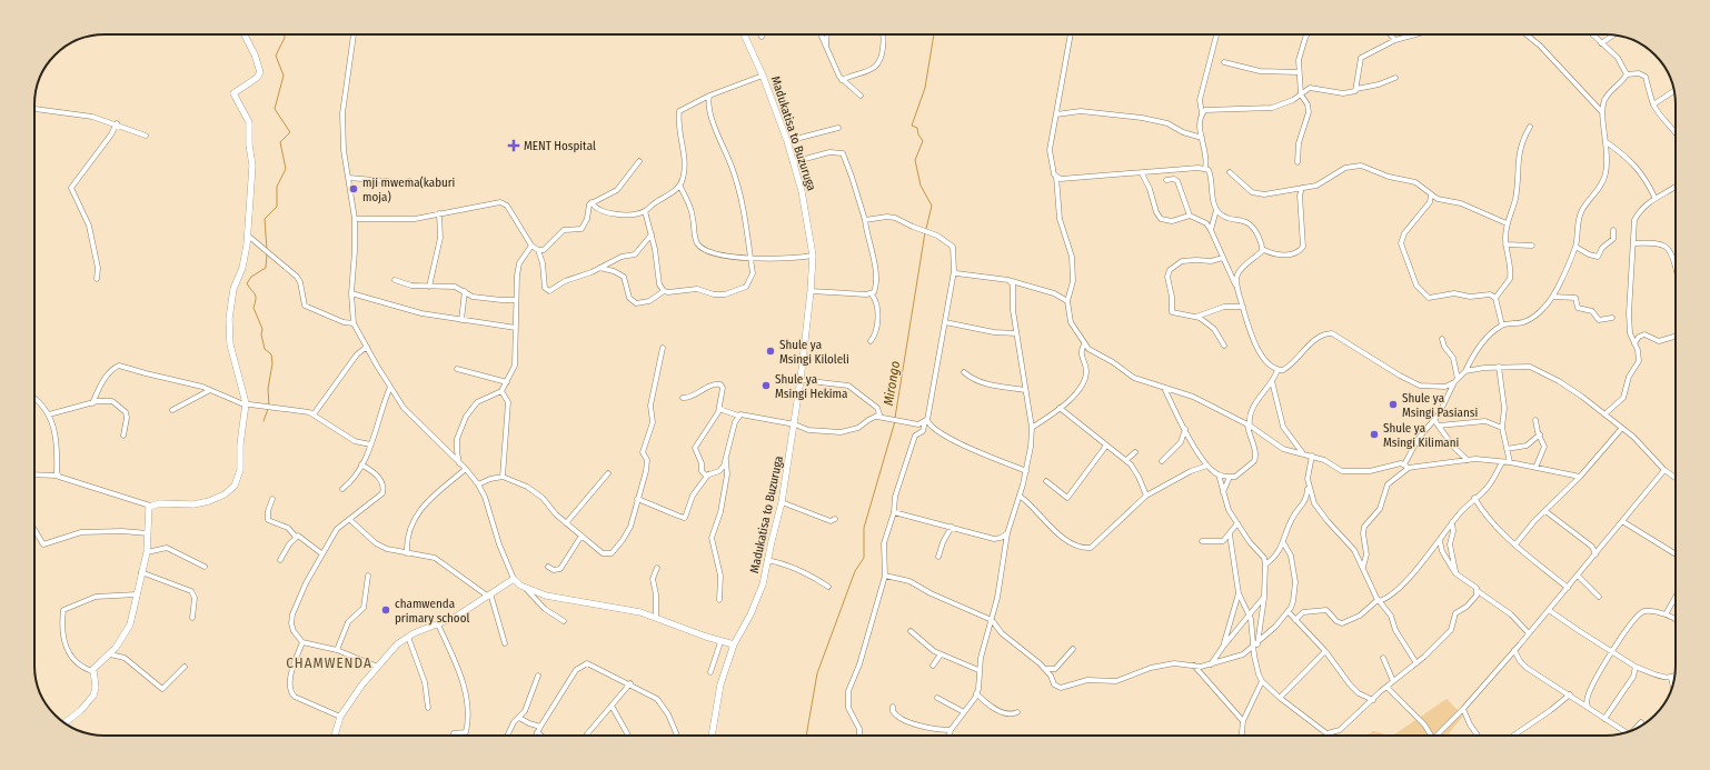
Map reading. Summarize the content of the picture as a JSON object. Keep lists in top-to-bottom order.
{
  "streets": {
    "street": ["Madukatisa to Buzuruga"]
  },
  "districts": ["CHAMWENDA"],
  "water": ["Mirongo"],
  "places": {
    "health": ["MENT Hospital"],
    "other": [
      "mji mwema(kaburi moja)",
      "Shule ya Msingi Kiloleli",
      "Shule ya Msingi Hekima",
      "Shule ya Msingi Pasiansi",
      "Shule ya Msingi Kilimani",
      "chamwenda primary school"
    ]
  }
}
